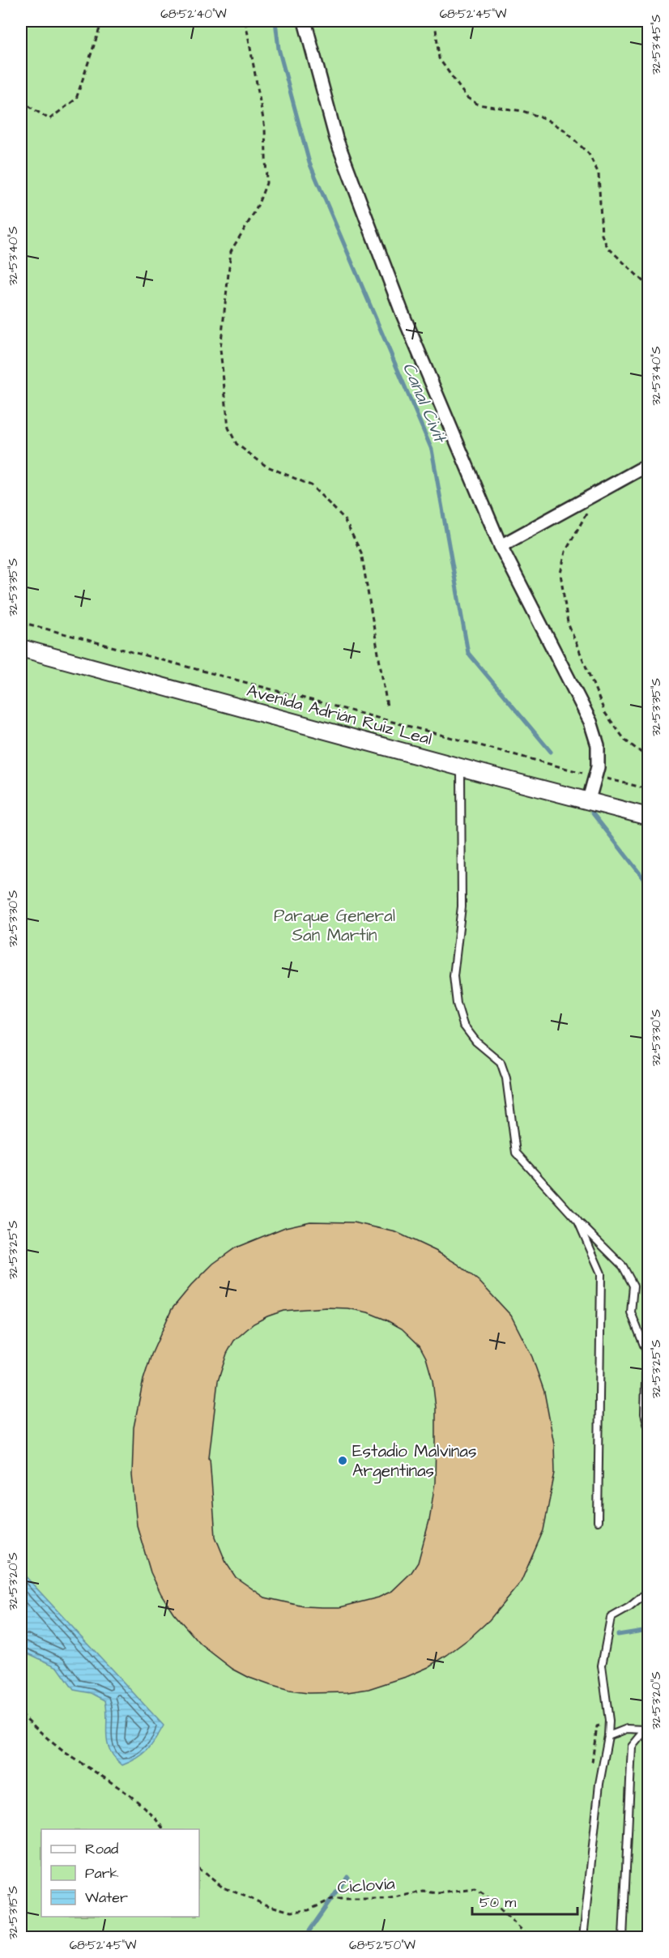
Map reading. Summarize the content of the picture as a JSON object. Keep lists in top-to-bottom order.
{
  "streets": {
    "street": ["Avenida Adrián Ruiz Leal"],
    "path": ["Ciclovía"]
  },
  "water": ["Canal Civit"],
  "parks": ["Parque General San Martín"],
  "places": ["Estadio Malvinas Argentinas"],
  "legend": ["Road", "Park", "Water"],
  "scale_bar": "50 m",
  "coordinates": [
    "68°52'40\"W",
    "68°52'45\"W",
    "32°53'45\"S",
    "32°53'40\"S",
    "32°53'35\"S",
    "32°53'30\"S",
    "32°53'25\"S",
    "32°53'20\"S",
    "32°53'15\"S",
    "68°52'50\"W"
  ]
}
